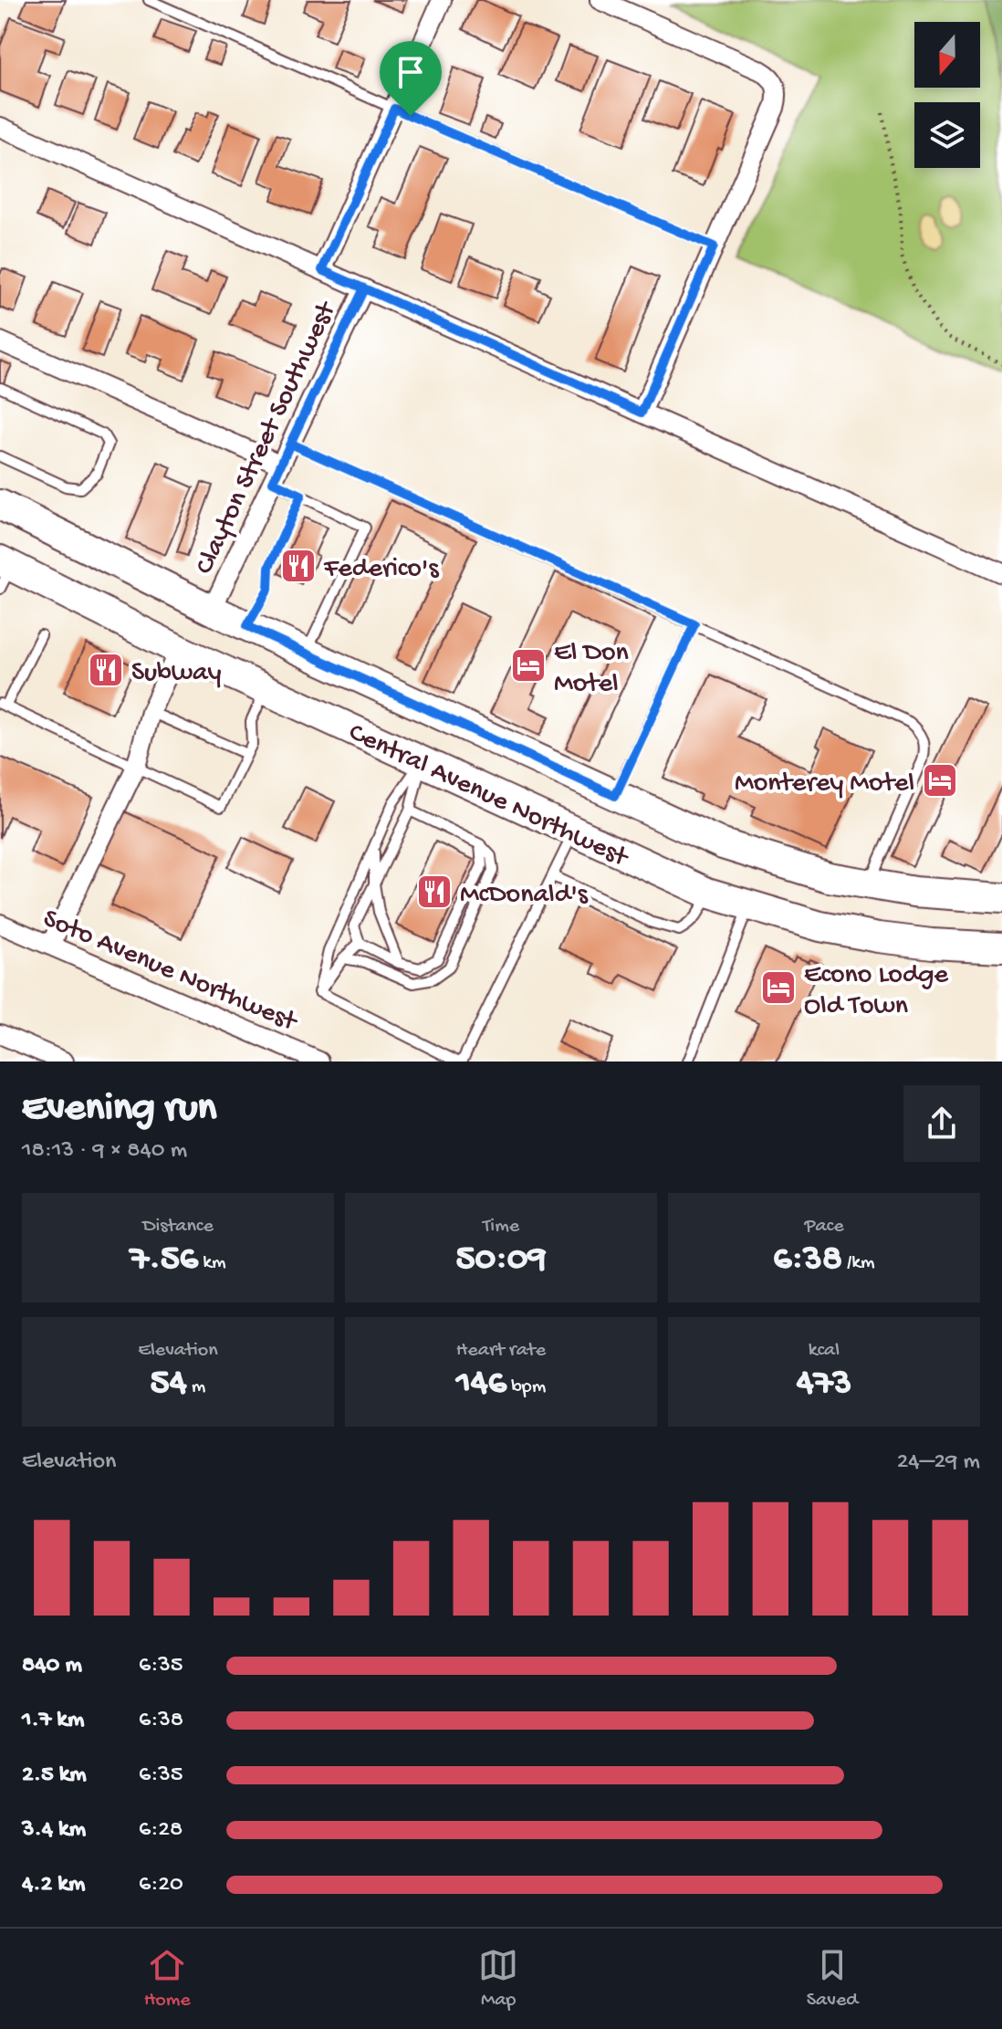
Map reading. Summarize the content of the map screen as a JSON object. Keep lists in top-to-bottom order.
{
  "streets": {
    "main road": ["Central Avenue Northwest"],
    "street": ["Clayton Street Southwest", "Soto Avenue Northwest"]
  },
  "places": {
    "restaurant": ["Federico's", "Subway", "McDonald's"],
    "hotel": ["El Don Motel", "Monterey Motel", "Econo Lodge Old Town"]
  },
  "north": "bottom",
  "page": {
    "heading": ["Evening run", "18:13 · 9 × 840 m"],
    "stats": [
      ["Distance", "7.56 km"],
      ["Time", "50:09"],
      ["Pace", "6:38 /km"],
      ["Elevation", "54 m"],
      ["Heart rate", "146 bpm"],
      ["kcal", "473"]
    ],
    "chart": ["Elevation", "24–29 m"],
    "list": [
      {
        "name": "840 m",
        "note": "6:35"
      },
      {
        "name": "1.7 km",
        "note": "6:38"
      },
      {
        "name": "2.5 km",
        "note": "6:35"
      },
      {
        "name": "3.4 km",
        "note": "6:28"
      },
      {
        "name": "4.2 km",
        "note": "6:20"
      }
    ],
    "tabs": ["Home", "Map", "Saved"]
  }
}
